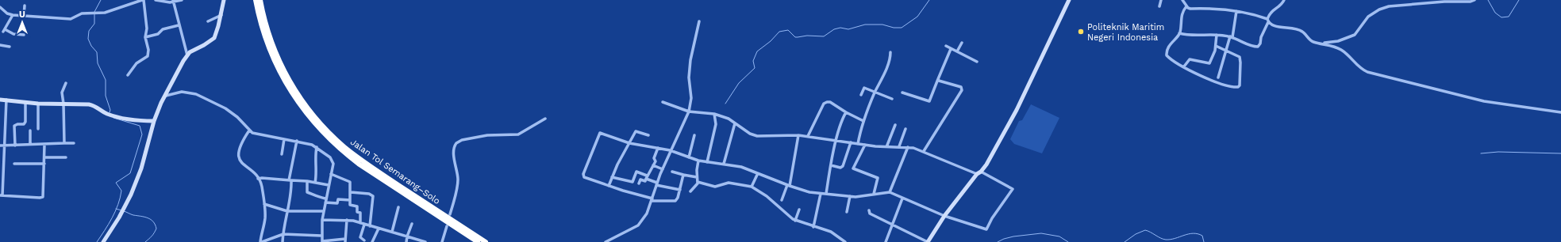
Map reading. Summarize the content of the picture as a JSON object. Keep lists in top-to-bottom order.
{
  "streets": {
    "highway": ["Jalan Tol Semarang–Solo"]
  },
  "places": ["Politeknik Maritim Negeri Indonesia"],
  "north": "top"
}
